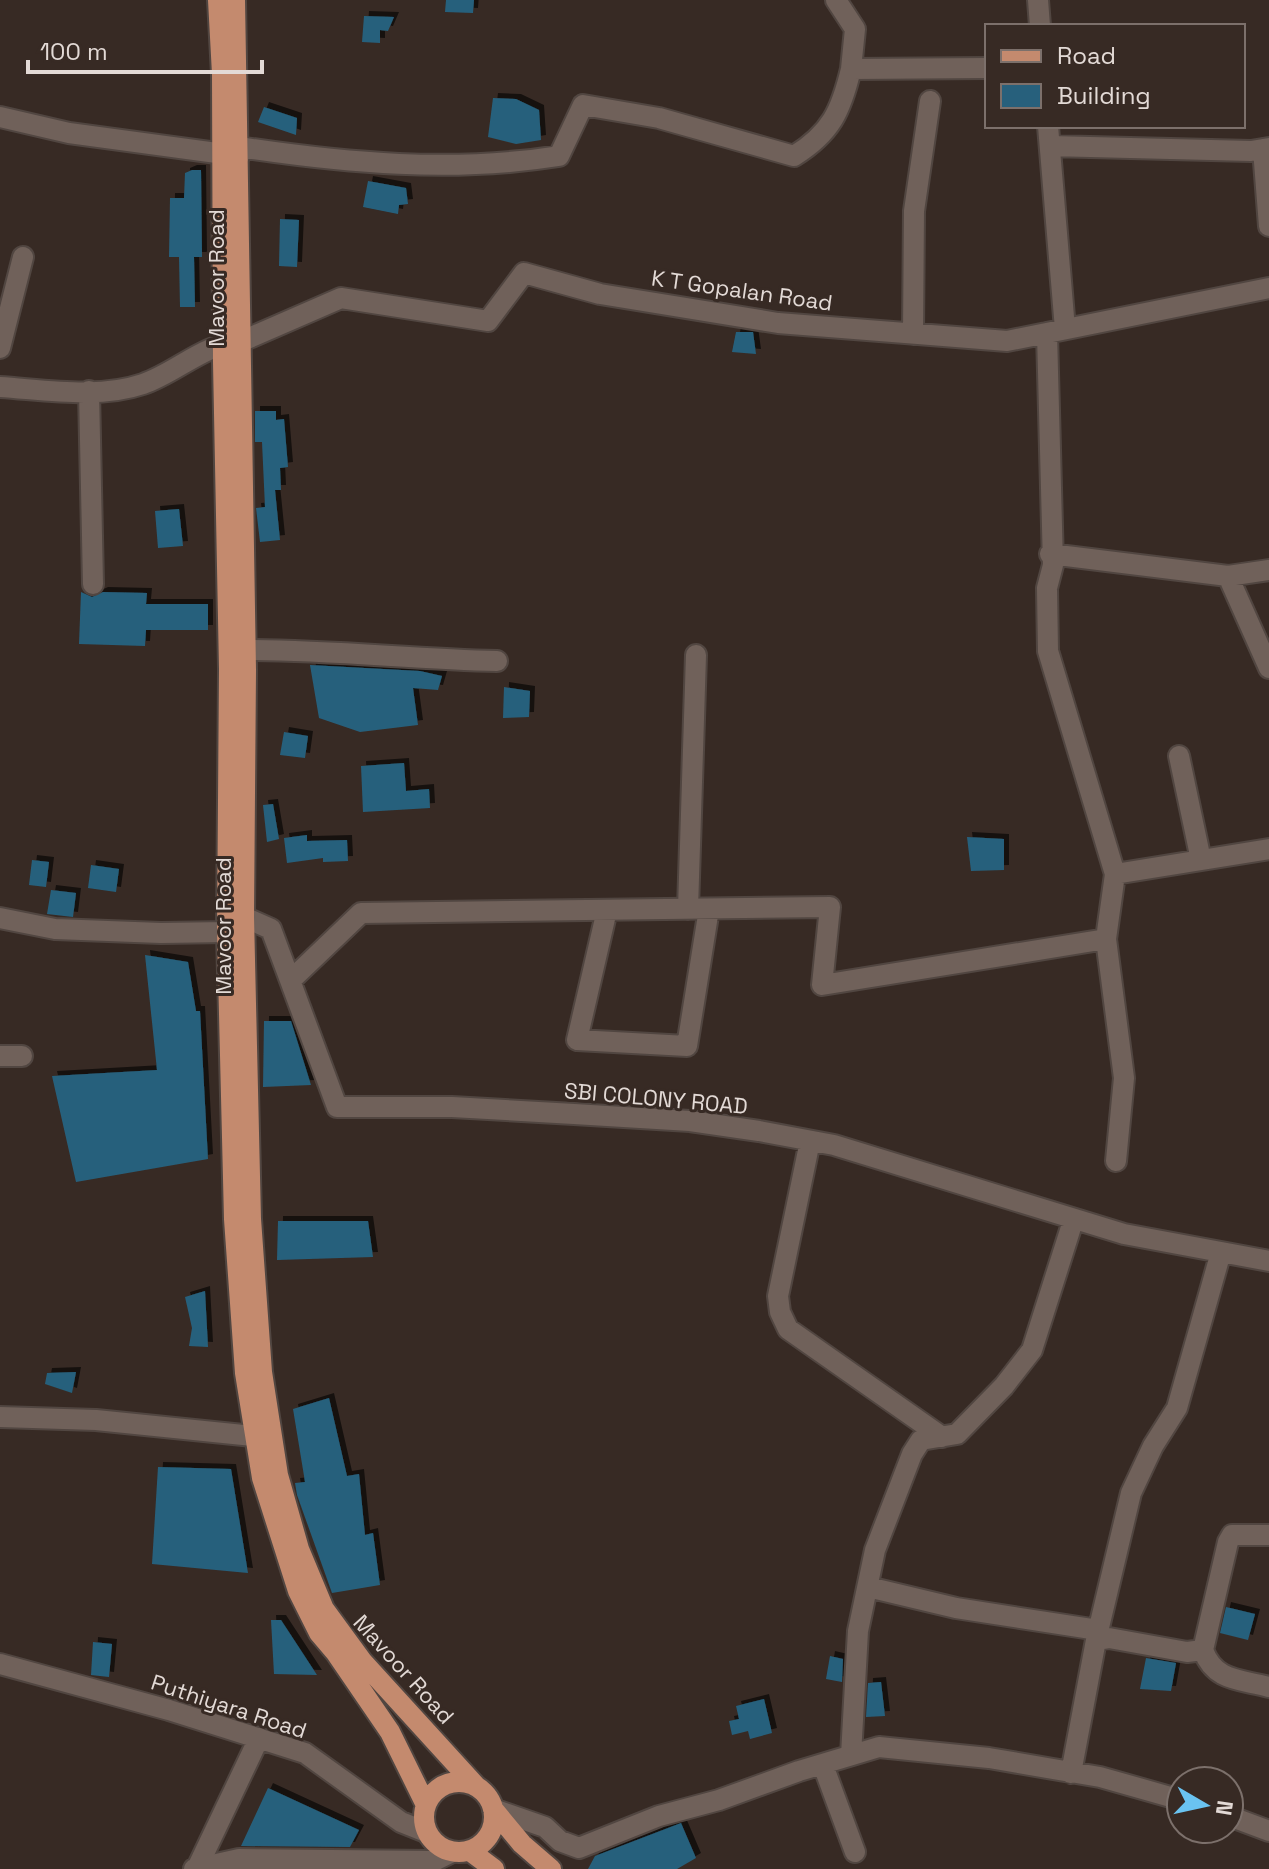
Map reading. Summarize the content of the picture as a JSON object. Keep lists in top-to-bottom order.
{
  "streets": {
    "main road": ["Mavoor Road"],
    "street": ["K T Gopalan Road", "SBI COLONY ROAD", "Puthiyara Road"]
  },
  "crossings": [
    ["Mavoor Road", "K T Gopalan Road"],
    ["Mavoor Road", "SBI COLONY ROAD"],
    ["Mavoor Road", "Puthiyara Road"]
  ],
  "legend": ["Road", "Building"],
  "scale_bar": "100 m",
  "north": "right"
}
